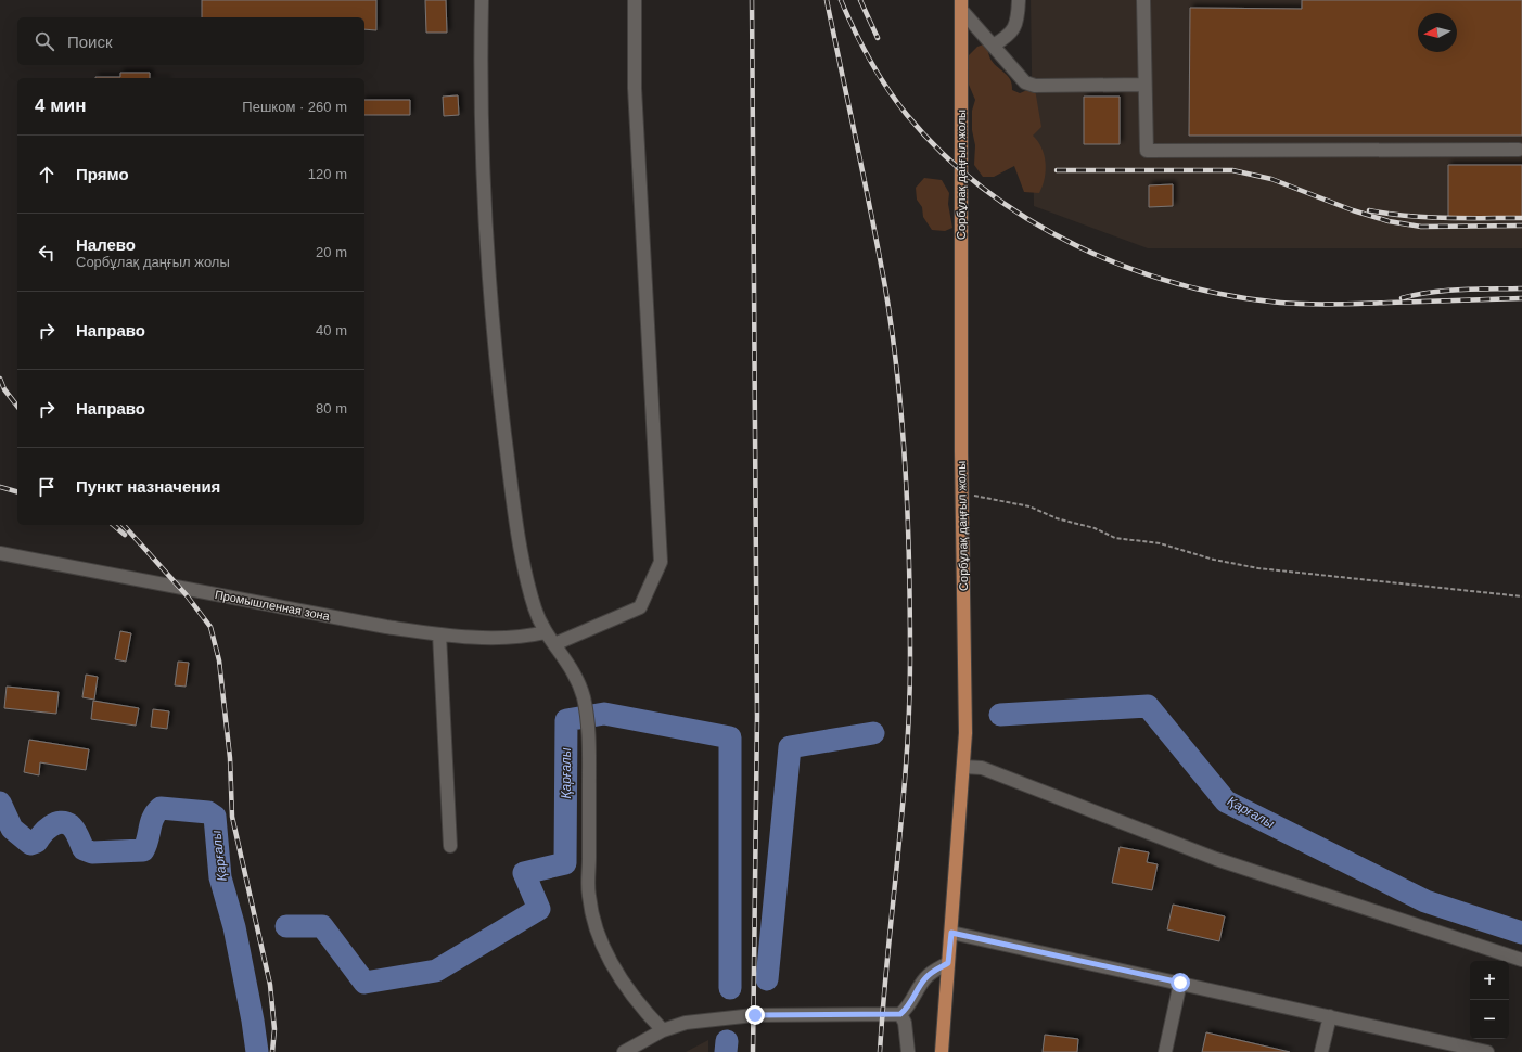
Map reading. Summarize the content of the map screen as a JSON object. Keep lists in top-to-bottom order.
{
  "streets": {
    "main road": ["Сорбұлақ даңғыл жолы"],
    "street": ["Промышленная зона"]
  },
  "water": ["Қарғалы"],
  "north": "left",
  "page": {
    "search": "Поиск",
    "heading": ["4 мин", "Пешком · 260 m"],
    "list": [
      ["Прямо", "120 m"],
      ["Налево", "Сорбұлақ даңғыл жолы", "20 m"],
      ["Направо", "40 m"],
      ["Направо", "80 m"],
      "Пункт назначения"
    ],
    "map_buttons": ["+", "−"]
  }
}
